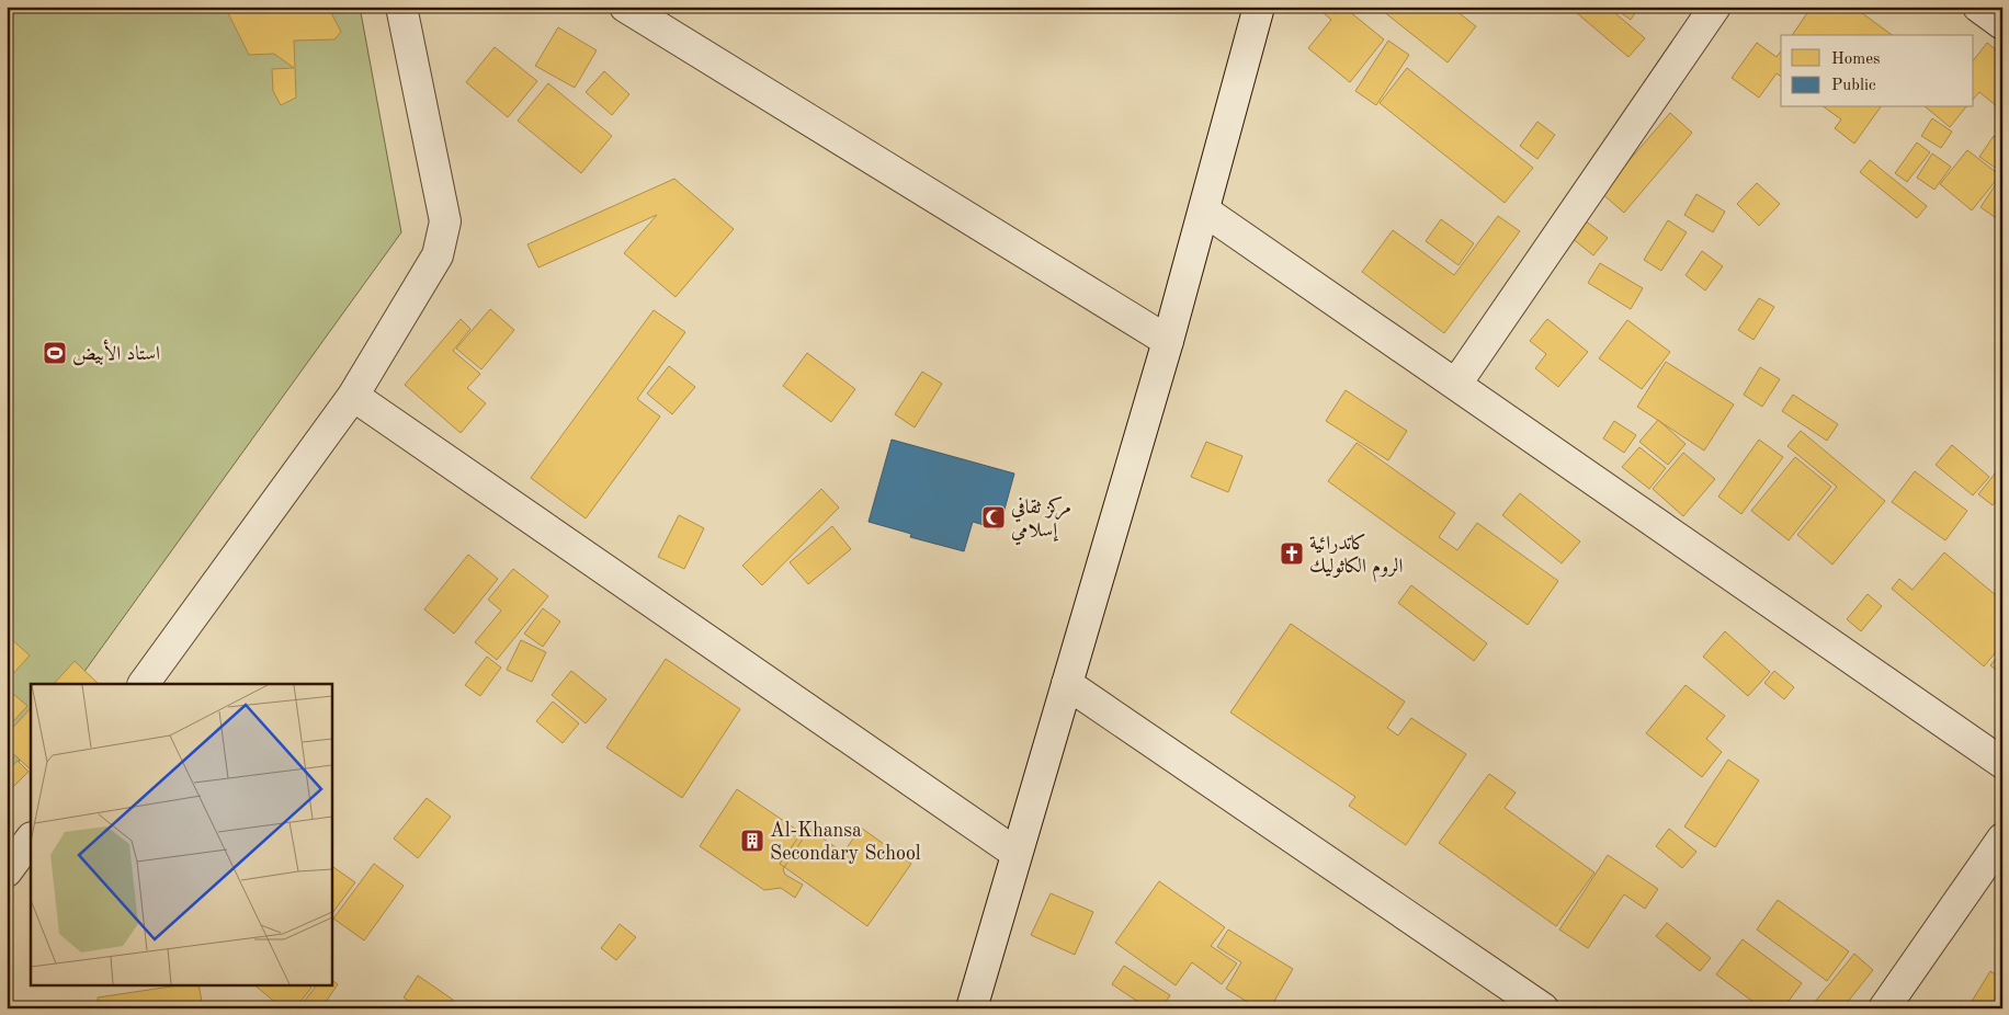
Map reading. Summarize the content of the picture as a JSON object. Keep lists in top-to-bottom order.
{
  "places": {
    "sports": ["استاد الأبيض"],
    "mosque": ["مركز ثقافي إسلامي"],
    "church": ["كاتدرائية الروم الكاثوليك"],
    "building": ["Al-Khansa Secondary School"]
  },
  "legend": ["Homes", "Public"]
}
